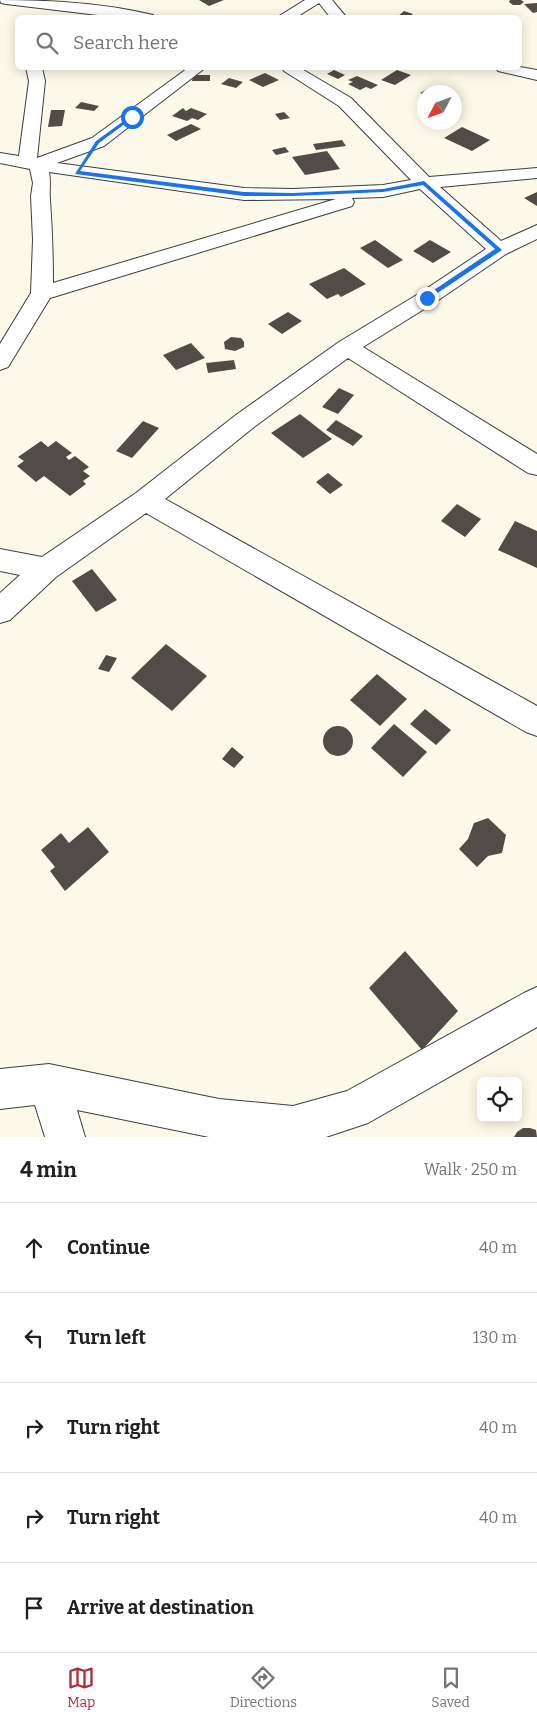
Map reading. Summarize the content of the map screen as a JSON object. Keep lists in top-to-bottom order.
{
  "north": "bottom left",
  "page": {
    "search": "Search here",
    "heading": ["4 min", "Walk · 250 m"],
    "list": [
      ["Continue", "40 m"],
      ["Turn left", "130 m"],
      ["Turn right", "40 m"],
      ["Turn right", "40 m"],
      "Arrive at destination"
    ],
    "nav": ["Map", "Directions", "Saved"]
  }
}
